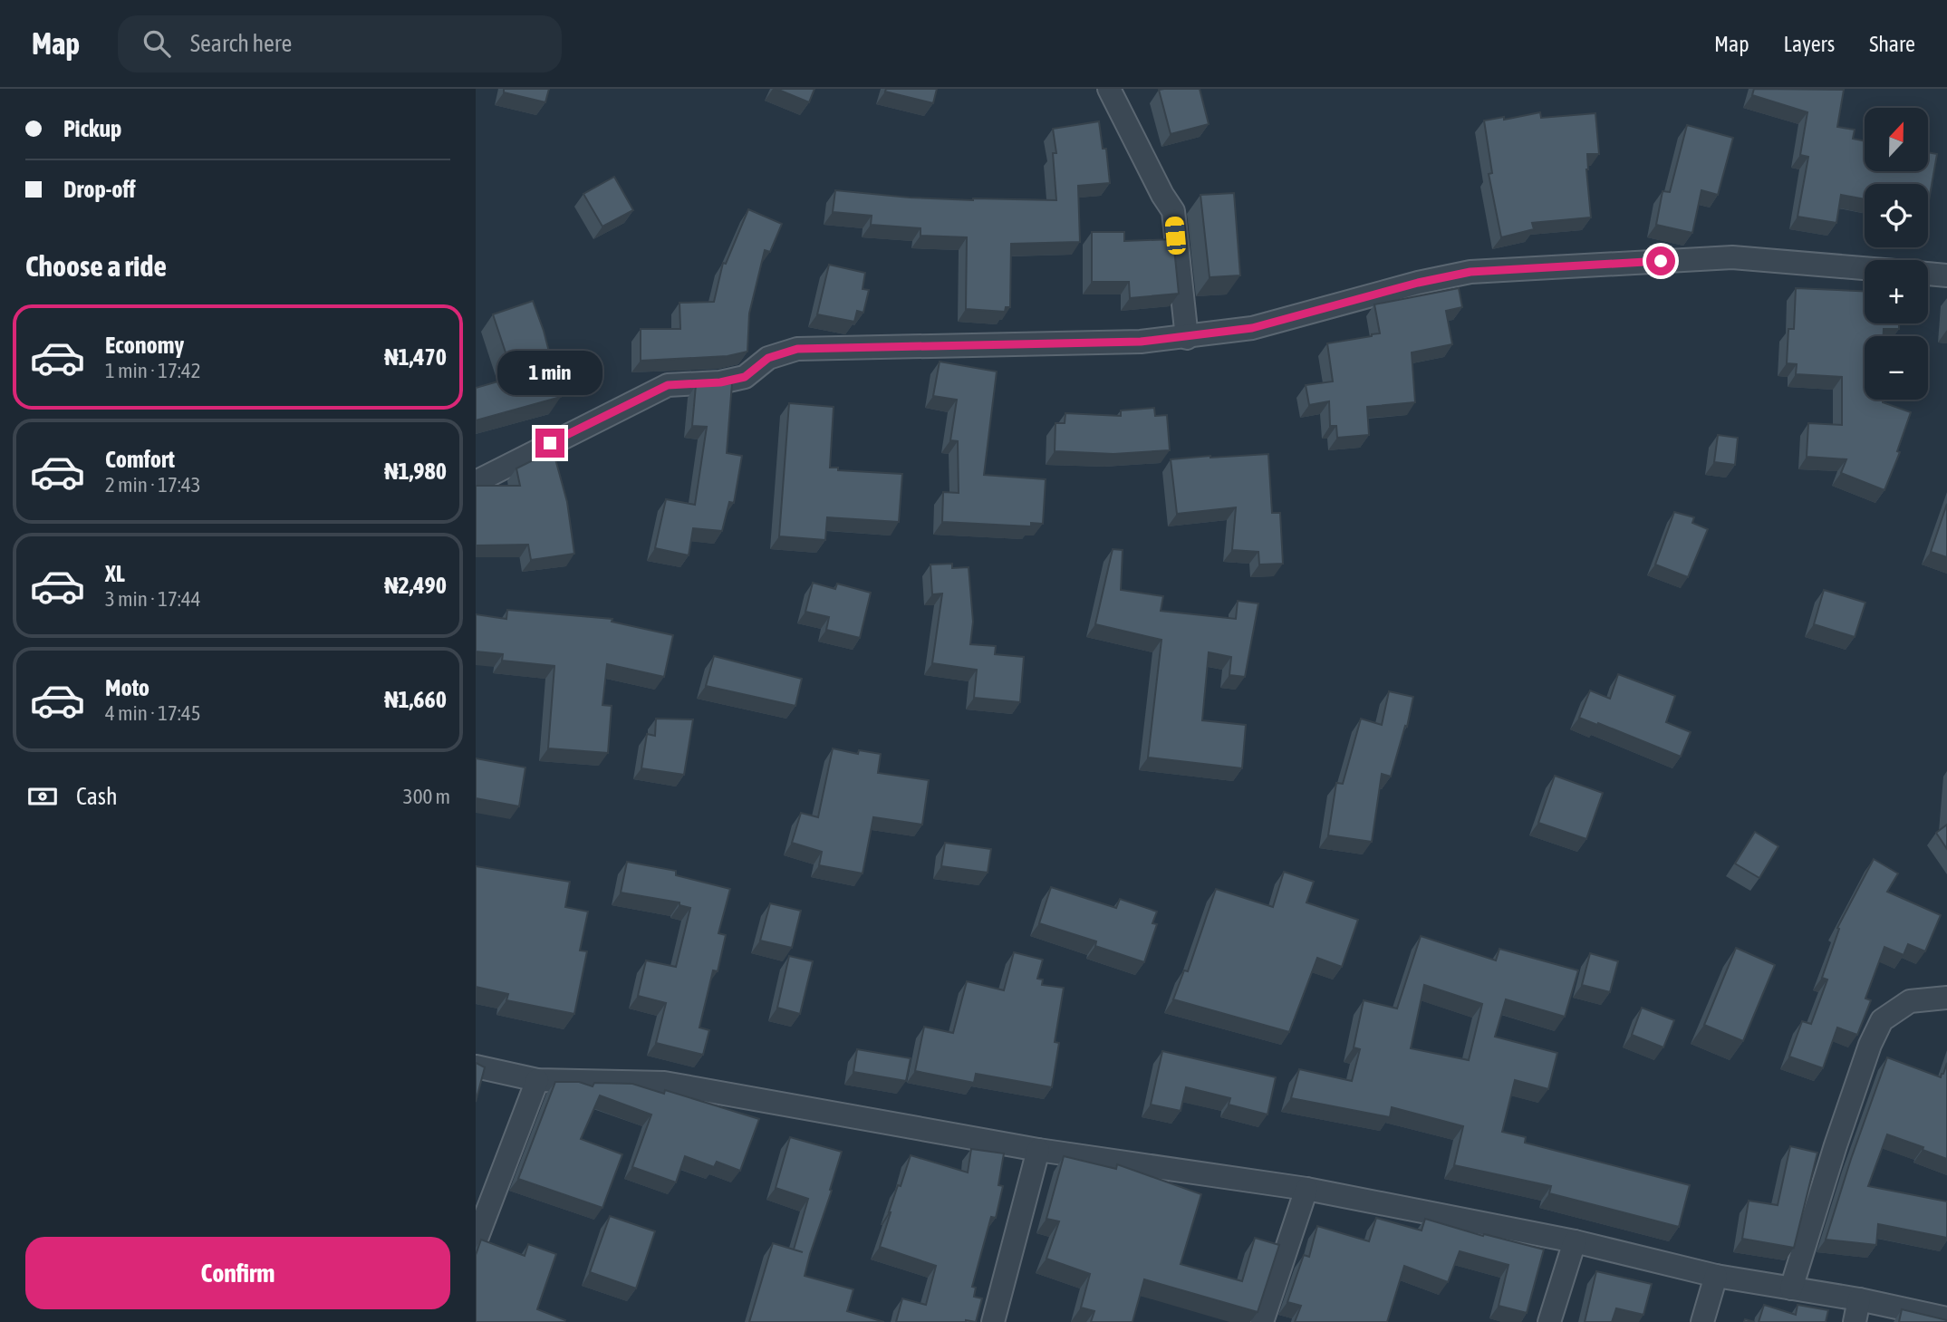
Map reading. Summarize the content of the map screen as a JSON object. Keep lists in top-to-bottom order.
{
  "north": "top",
  "page": {
    "header": "Map",
    "search": "Search here",
    "nav": ["Map", "Layers", "Share"],
    "banner": ["Pickup", "Drop-off"],
    "map_buttons": ["+", "−"],
    "heading": "Choose a ride",
    "list": [
      {
        "name": "Economy",
        "note": "1 min · 17:42",
        "value": "₦1,470"
      },
      {
        "name": "Comfort",
        "note": "2 min · 17:43",
        "value": "₦1,980"
      },
      {
        "name": "XL",
        "note": "3 min · 17:44",
        "value": "₦2,490"
      },
      {
        "name": "Moto",
        "note": "4 min · 17:45",
        "value": "₦1,660"
      }
    ],
    "bubble": "1 min",
    "pay": ["Cash", "300 m"],
    "buttons": "Confirm"
  }
}
